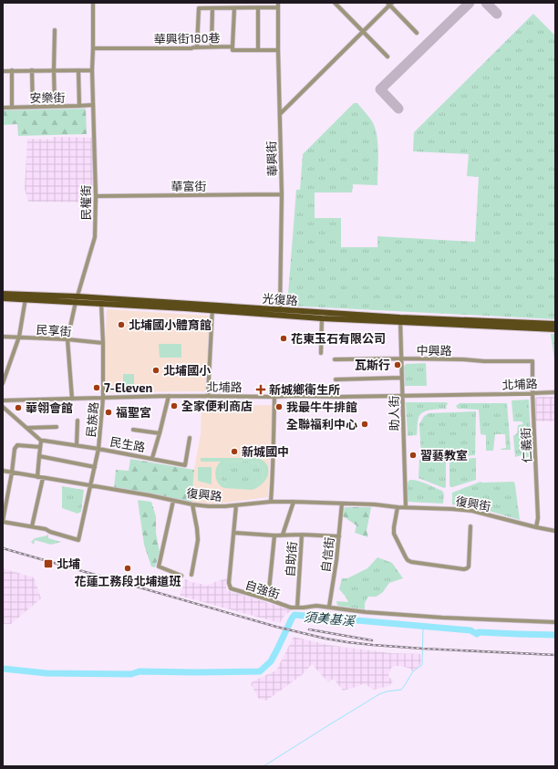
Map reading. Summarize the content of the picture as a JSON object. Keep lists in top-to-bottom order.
{
  "streets": {
    "main road": ["光復路"],
    "street": [
      "華興街180巷",
      "安樂街",
      "華興街",
      "華富街",
      "民權街",
      "民享街",
      "中興路",
      "北埔路",
      "助人街",
      "民族路",
      "民生路",
      "仁義街",
      "復興路",
      "復興街",
      "自信街",
      "自助街",
      "自強街"
    ]
  },
  "crossings": [
    ["華興街180巷", "華興街"],
    ["華興街180巷", "民權街"],
    ["安樂街", "民權街"],
    ["華興街", "華富街"],
    ["華興街", "光復路"],
    ["華富街", "民權街"],
    ["民權街", "光復路"],
    ["民權街", "民享街"],
    ["民權街", "北埔路"],
    ["光復路", "助人街"],
    ["光復路", "民族路"],
    ["民享街", "民族路"],
    ["中興路", "助人街"],
    ["中興路", "仁義街"],
    ["北埔路", "助人街"],
    ["北埔路", "民族路"],
    ["北埔路", "仁義街"],
    ["助人街", "復興路"],
    ["助人街", "復興街"],
    ["民族路", "民生路"],
    ["民族路", "復興路"],
    ["仁義街", "復興街"],
    ["復興路", "復興街"],
    ["復興路", "自信街"],
    ["復興路", "自強街"],
    ["自信街", "自強街"],
    ["自助街", "自強街"]
  ],
  "water": ["須美基溪"],
  "places": {
    "other": [
      "北埔國小體育館",
      "花東玉石有限公司",
      "瓦斯行",
      "北埔國小",
      "7-Eleven",
      "全家便利商店",
      "我最牛牛排館",
      "華翎會館",
      "福聖宮",
      "全聯福利中心",
      "新城國中",
      "習藝教室",
      "花蓮工務段北埔道班"
    ],
    "health": ["新城鄉衛生所"],
    "transit": ["北埔"]
  }
}
